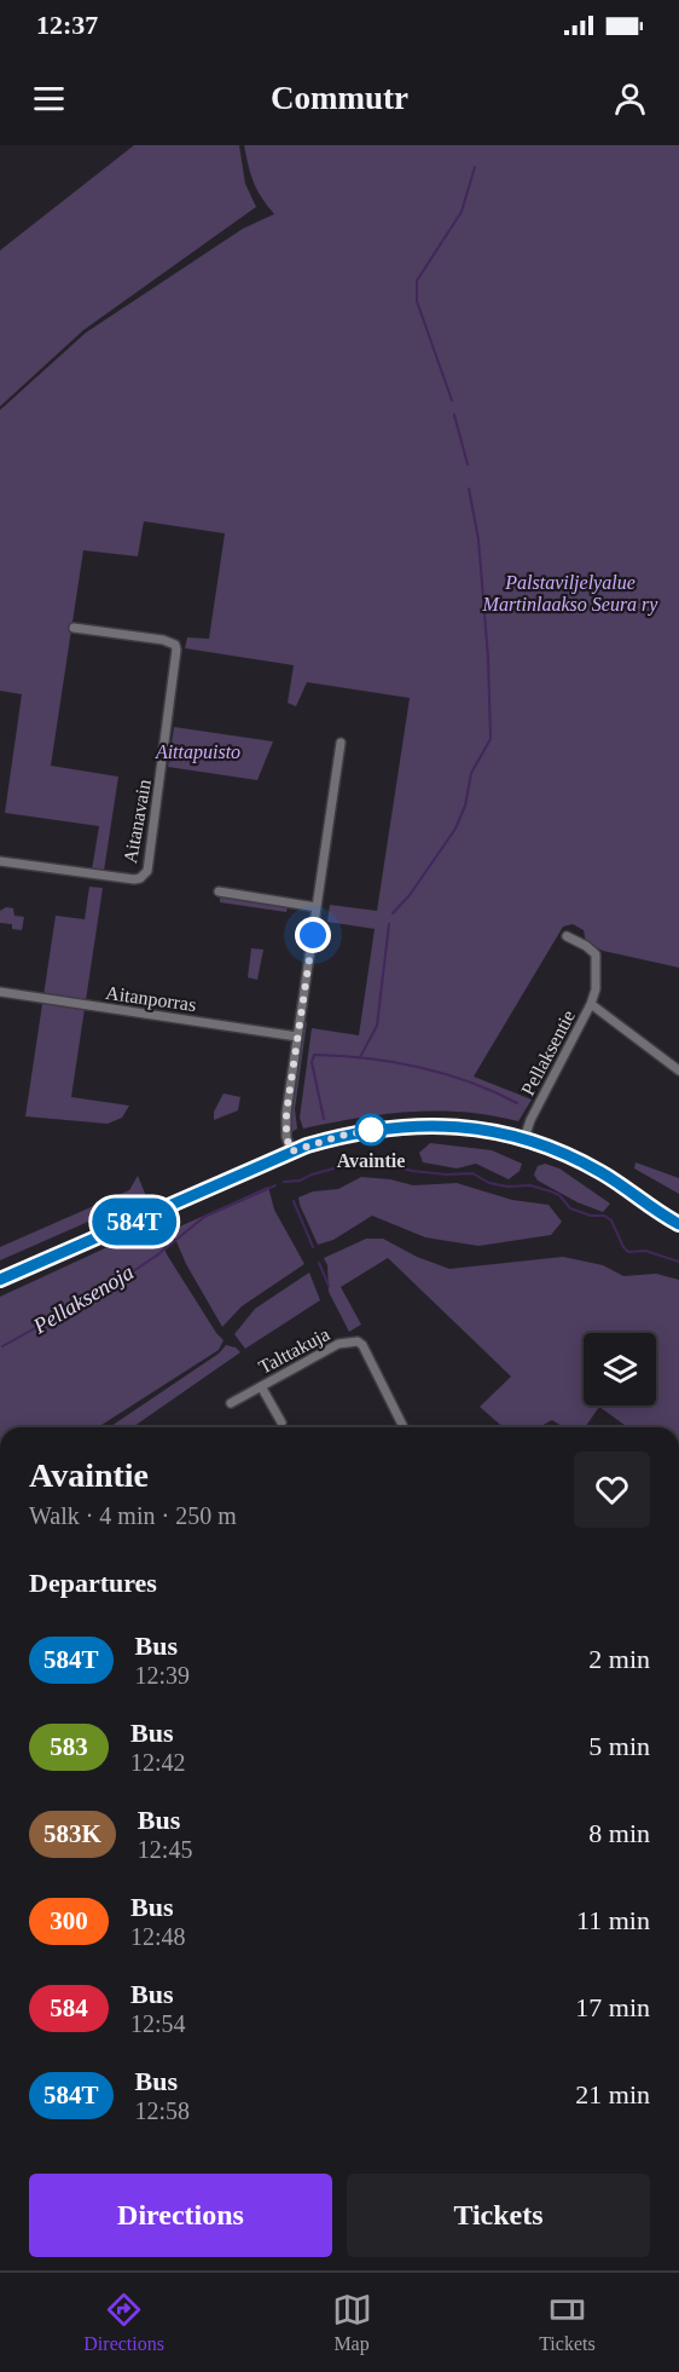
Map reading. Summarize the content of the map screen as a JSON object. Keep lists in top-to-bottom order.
{
  "streets": {
    "street": [
      "Aitanavain",
      "Aitanporras",
      "Pellaksentie",
      "Talttakuja"
    ]
  },
  "water": ["Pellaksenoja"],
  "parks": ["Palstaviljelyalue Martinlaakso Seura ry", "Aittapuisto"],
  "places": ["Avaintie"],
  "lines": ["bus line 584T"],
  "page": {
    "status": "12:37",
    "header": "Commutr",
    "on_map": "584T",
    "heading": [
      ["Avaintie", "Walk · 4 min · 250 m"],
      "Departures"
    ],
    "list": [
      {
        "mark": "584T",
        "name": "Bus",
        "note": "12:39",
        "value": "2 min"
      },
      {
        "mark": "583",
        "name": "Bus",
        "note": "12:42",
        "value": "5 min"
      },
      {
        "mark": "583K",
        "name": "Bus",
        "note": "12:45",
        "value": "8 min"
      },
      {
        "mark": "300",
        "name": "Bus",
        "note": "12:48",
        "value": "11 min"
      },
      {
        "mark": "584",
        "name": "Bus",
        "note": "12:54",
        "value": "17 min"
      },
      {
        "mark": "584T",
        "name": "Bus",
        "note": "12:58",
        "value": "21 min"
      }
    ],
    "buttons": ["Directions", "Tickets"],
    "tabs": ["Directions", "Map", "Tickets"]
  }
}
